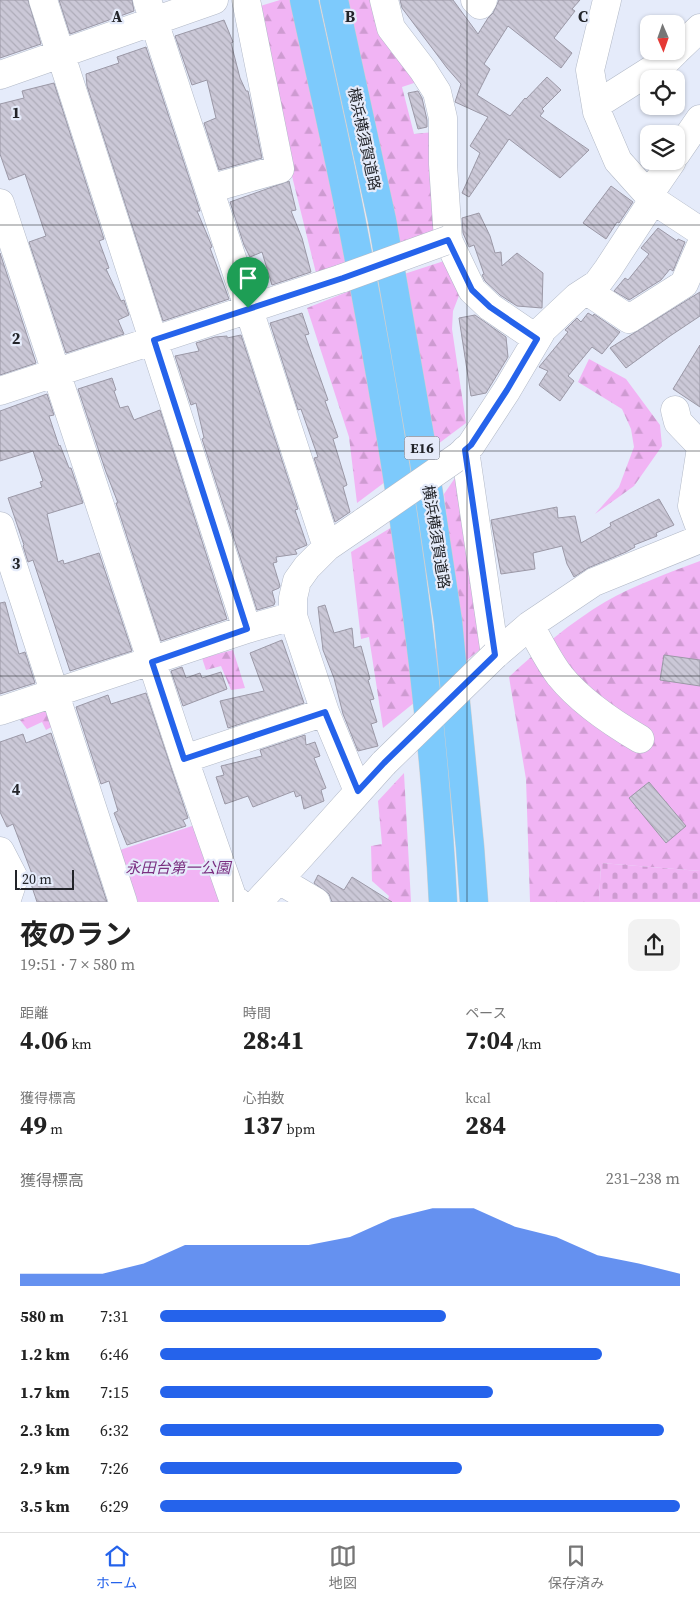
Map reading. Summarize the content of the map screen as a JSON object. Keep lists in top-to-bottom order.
{
  "streets": {
    "highway": ["横浜横須賀道路", "E16"]
  },
  "parks": ["永田台第一公園"],
  "scale_bar": "20 m",
  "north": "bottom",
  "page": {
    "scale": "20 m",
    "heading": ["夜のラン", "19:51 · 7 × 580 m"],
    "stats": [
      ["距離", "4.06 km"],
      ["時間", "28:41"],
      ["ペース", "7:04 /km"],
      ["獲得標高", "49 m"],
      ["心拍数", "137 bpm"],
      ["kcal", "284"]
    ],
    "chart": ["獲得標高", "231–238 m"],
    "list": [
      {
        "name": "580 m",
        "note": "7:31"
      },
      {
        "name": "1.2 km",
        "note": "6:46"
      },
      {
        "name": "1.7 km",
        "note": "7:15"
      },
      {
        "name": "2.3 km",
        "note": "6:32"
      },
      {
        "name": "2.9 km",
        "note": "7:26"
      },
      {
        "name": "3.5 km",
        "note": "6:29"
      }
    ],
    "tabs": ["ホーム", "地図", "保存済み"]
  },
  "grid": {
    "columns": ["A", "B", "C"],
    "rows": [
      "1",
      "2",
      "3",
      "4"
    ]
  }
}
